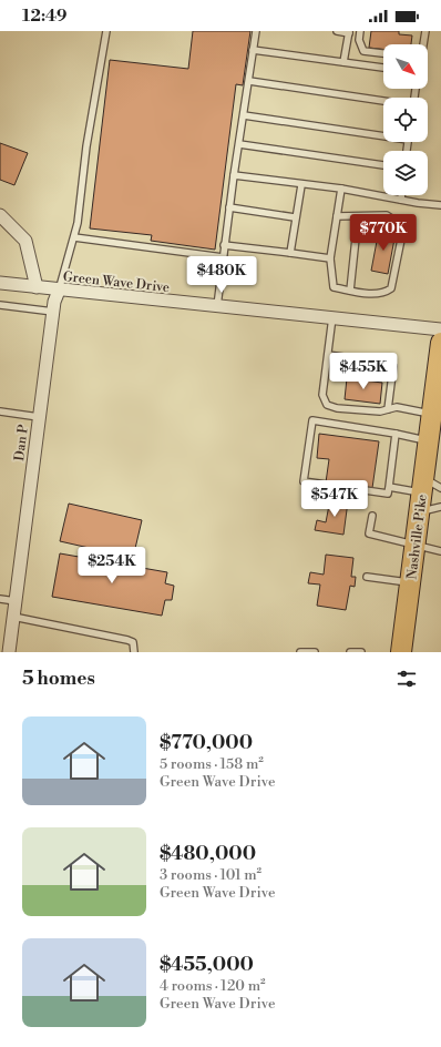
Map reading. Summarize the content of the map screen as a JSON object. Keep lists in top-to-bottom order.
{
  "streets": {
    "main road": ["Nashville Pike"],
    "street": ["Green Wave Drive", "Dan P"]
  },
  "crossings": [
    ["Green Wave Drive", "Dan P"]
  ],
  "north": "bottom right",
  "page": {
    "status": "12:49",
    "price": [
      "$770K",
      "$480K",
      "$455K",
      "$547K",
      "$254K"
    ],
    "heading": "5 homes",
    "list": [
      {
        "name": "$770,000",
        "note": "5 rooms · 158 m² · Green Wave Drive"
      },
      {
        "name": "$480,000",
        "note": "3 rooms · 101 m² · Green Wave Drive"
      },
      {
        "name": "$455,000",
        "note": "4 rooms · 120 m² · Green Wave Drive"
      }
    ]
  }
}
